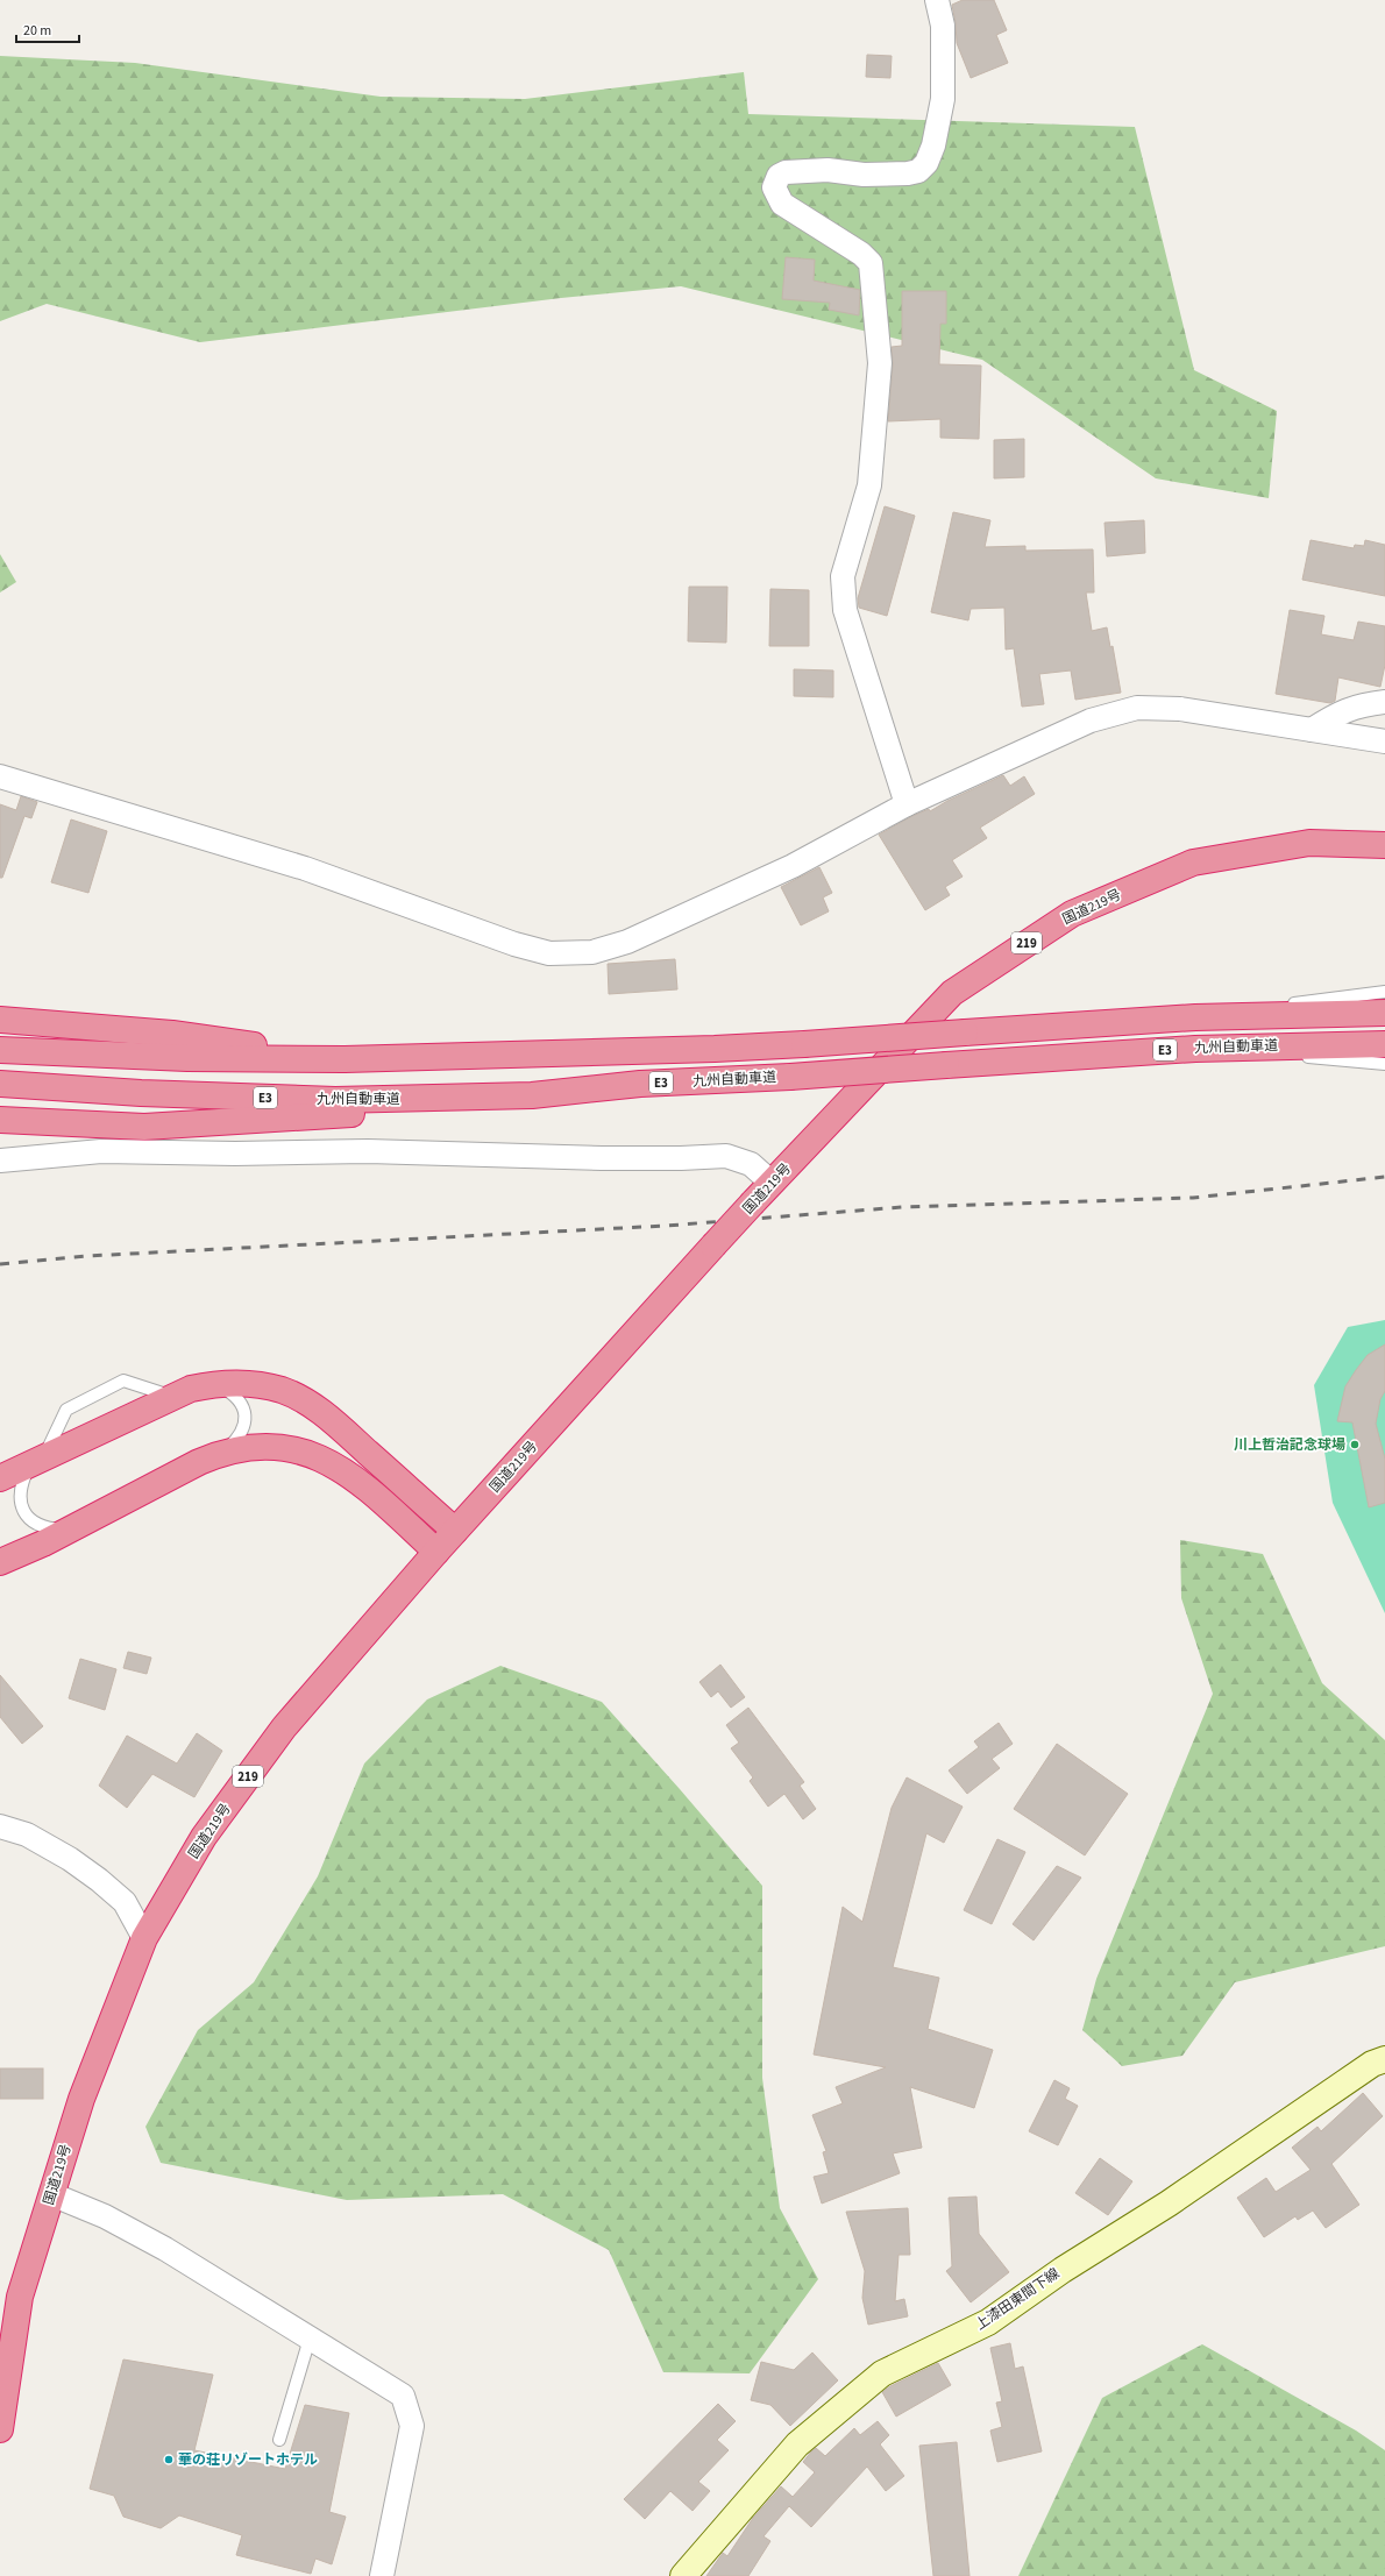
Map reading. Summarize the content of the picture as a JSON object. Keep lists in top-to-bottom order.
{
  "streets": {
    "highway": [
      "国道219号",
      "219",
      "九州自動車道",
      "E3"
    ],
    "main road": ["上漆田東間下線"]
  },
  "places": ["川上哲治記念球場", "華の荘リゾートホテル"],
  "scale_bar": "20 m"
}
